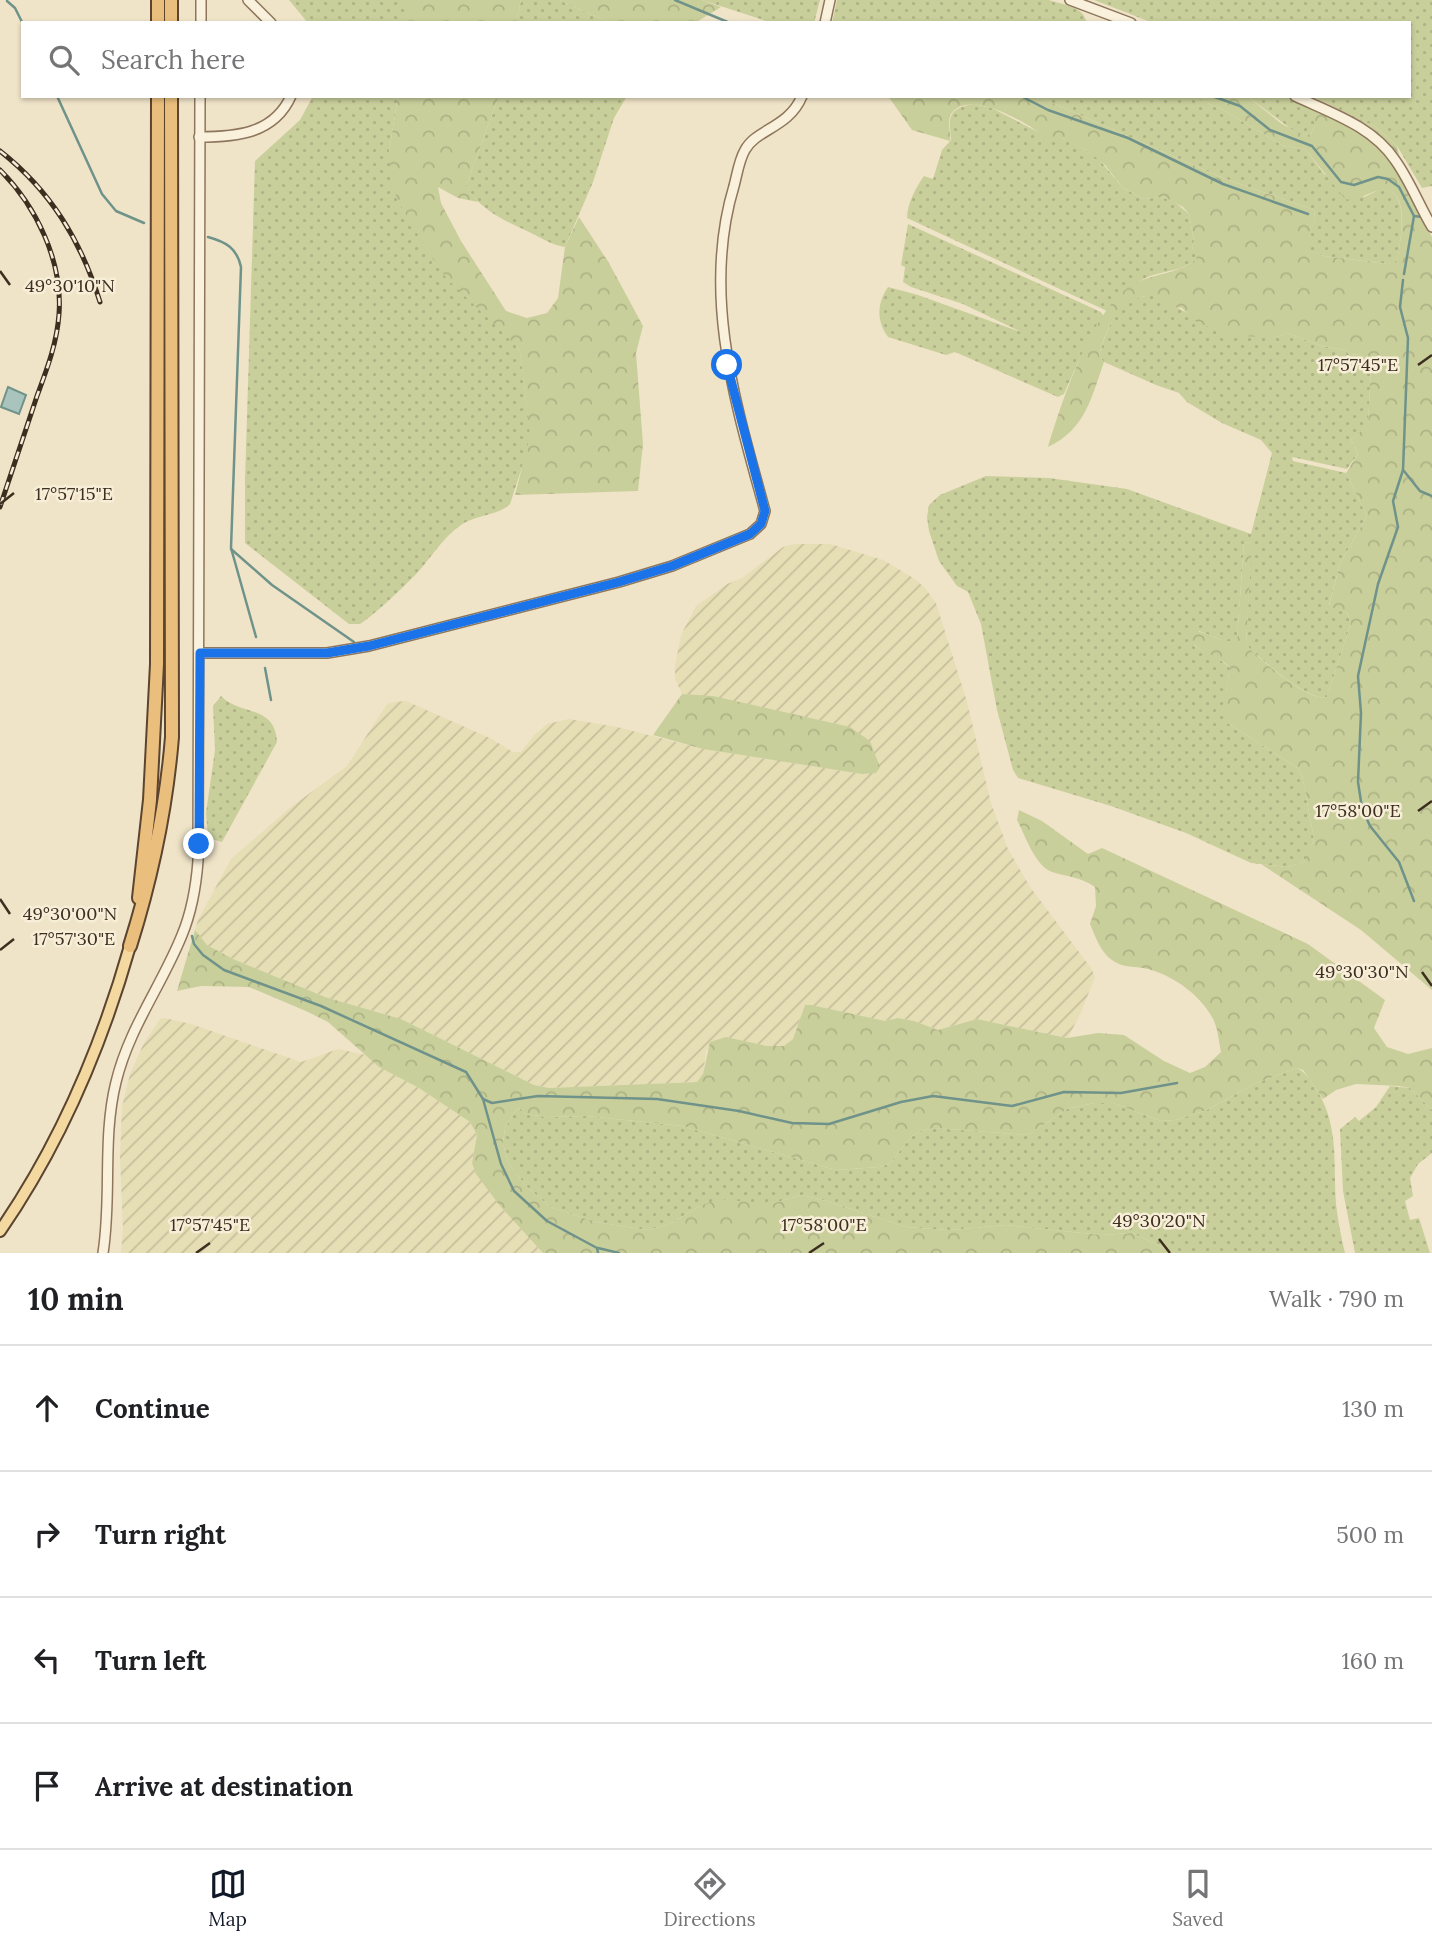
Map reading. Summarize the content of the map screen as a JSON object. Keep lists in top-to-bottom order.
{
  "page": {
    "search": "Search here",
    "heading": ["10 min", "Walk · 790 m"],
    "list": [
      ["Continue", "130 m"],
      ["Turn right", "500 m"],
      ["Turn left", "160 m"],
      "Arrive at destination"
    ],
    "nav": ["Map", "Directions", "Saved"]
  },
  "coordinates": [
    "49°30'10\"N",
    "17°57'45\"E",
    "17°57'15\"E",
    "17°58'00\"E",
    "49°30'00\"N",
    "17°57'30\"E",
    "49°30'30\"N",
    "49°30'20\"N"
  ]
}
